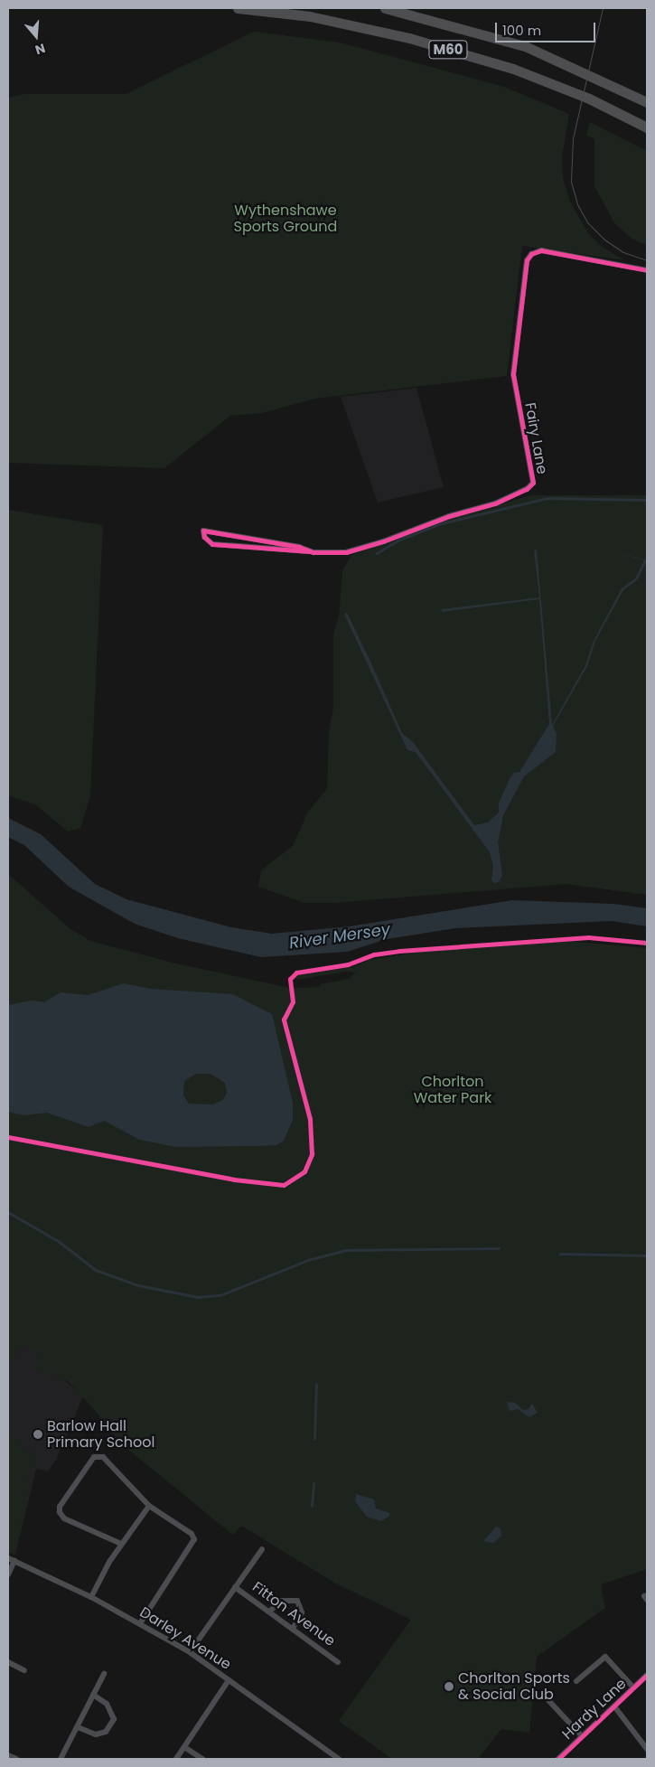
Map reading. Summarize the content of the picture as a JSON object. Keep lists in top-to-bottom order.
{
  "streets": {
    "highway": ["M60"],
    "street": [
      "Fairy Lane",
      "Fitton Avenue",
      "Darley Avenue",
      "Hardy Lane"
    ]
  },
  "water": ["River Mersey"],
  "parks": ["Wythenshawe Sports Ground", "Chorlton Water Park"],
  "places": ["Barlow Hall Primary School", "Chorlton Sports & Social Club"],
  "scale_bar": "100 m",
  "north": "bottom"
}
